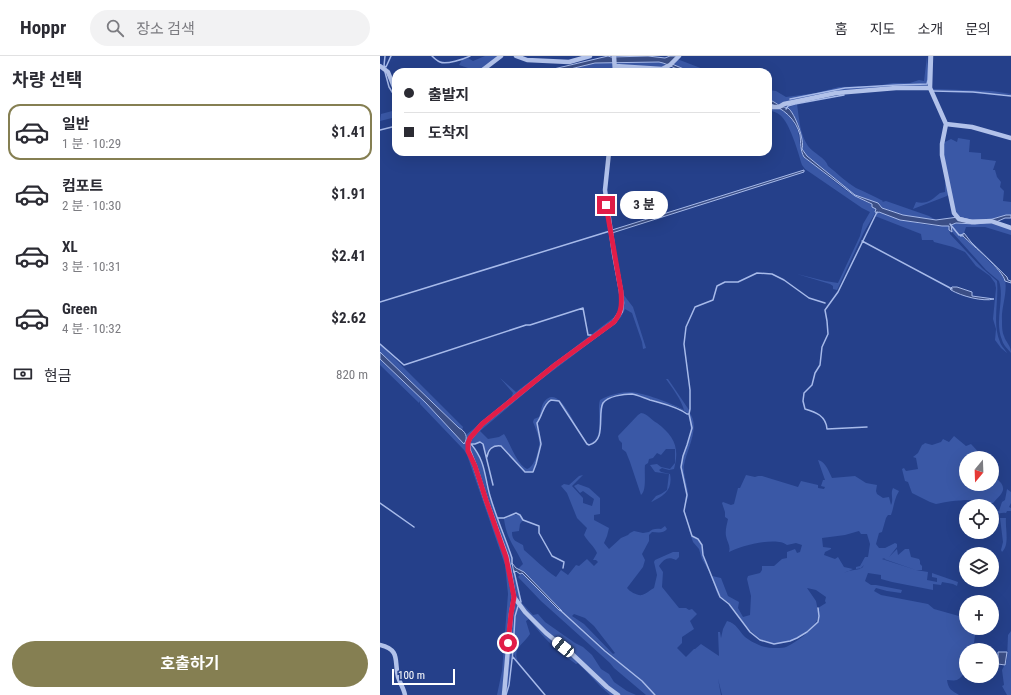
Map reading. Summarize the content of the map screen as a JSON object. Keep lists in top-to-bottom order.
{
  "scale_bar": "100 m",
  "north": "bottom",
  "page": {
    "header": "Hoppr",
    "search": "장소 검색",
    "nav": [
      "홈",
      "지도",
      "소개",
      "문의"
    ],
    "heading": "차량 선택",
    "banner": ["출발지", "도착지"],
    "list": [
      {
        "name": "일반",
        "note": "1 분 · 10:29",
        "value": "$1.41"
      },
      {
        "name": "컴포트",
        "note": "2 분 · 10:30",
        "value": "$1.91"
      },
      {
        "name": "XL",
        "note": "3 분 · 10:31",
        "value": "$2.41"
      },
      {
        "name": "Green",
        "note": "4 분 · 10:32",
        "value": "$2.62"
      }
    ],
    "bubble": "3 분",
    "pay": ["현금", "820 m"],
    "map_buttons": ["+", "−"],
    "buttons": "호출하기",
    "scale": "100 m"
  }
}
